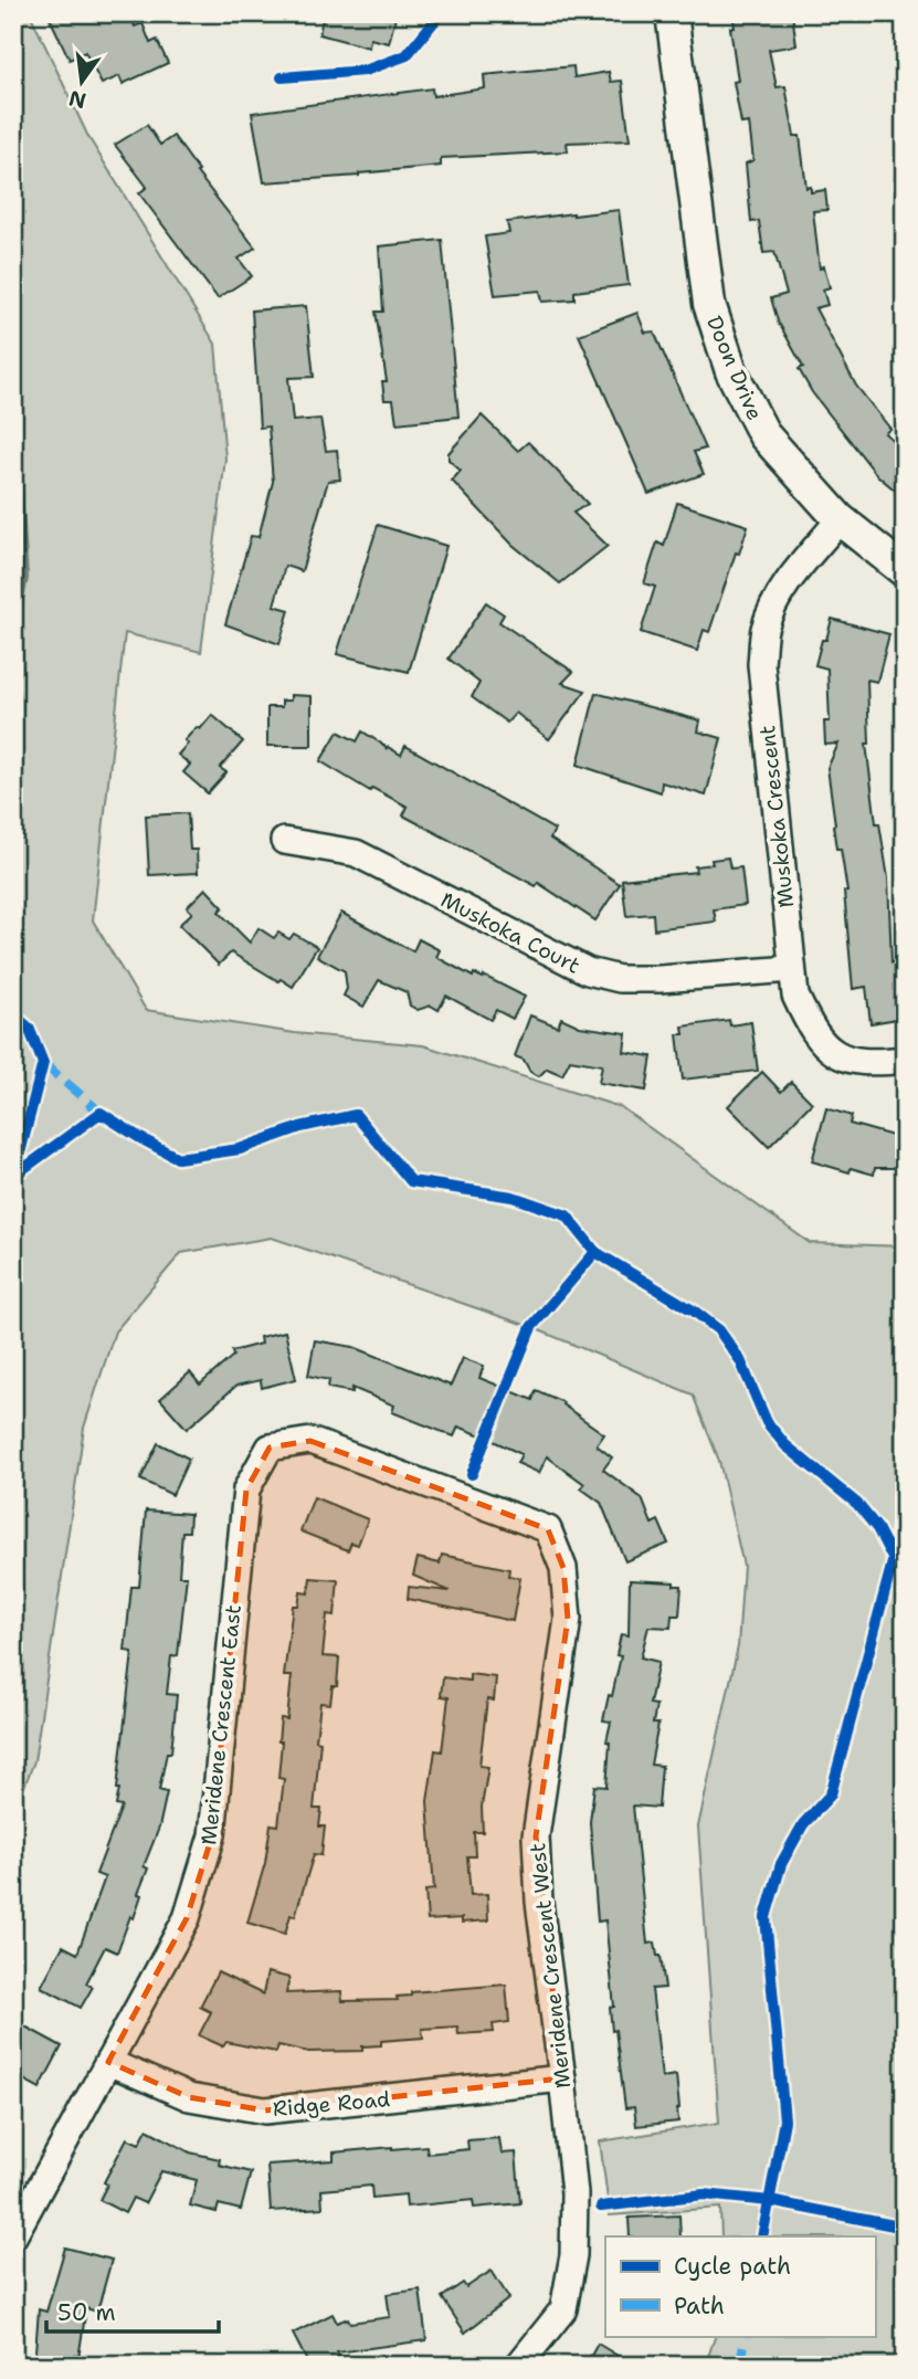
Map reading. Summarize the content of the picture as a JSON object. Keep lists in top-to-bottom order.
{
  "streets": {
    "street": [
      "Doon Drive",
      "Muskoka Crescent",
      "Muskoka Court",
      "Meridene Crescent East",
      "Meridene Crescent West",
      "Ridge Road"
    ]
  },
  "crossings": [
    ["Doon Drive", "Muskoka Crescent"],
    ["Muskoka Crescent", "Muskoka Court"],
    ["Meridene Crescent East", "Meridene Crescent West"],
    ["Meridene Crescent East", "Ridge Road"],
    ["Meridene Crescent West", "Ridge Road"]
  ],
  "legend": ["Cycle path", "Path"],
  "scale_bar": "50 m",
  "north": "bottom"
}
